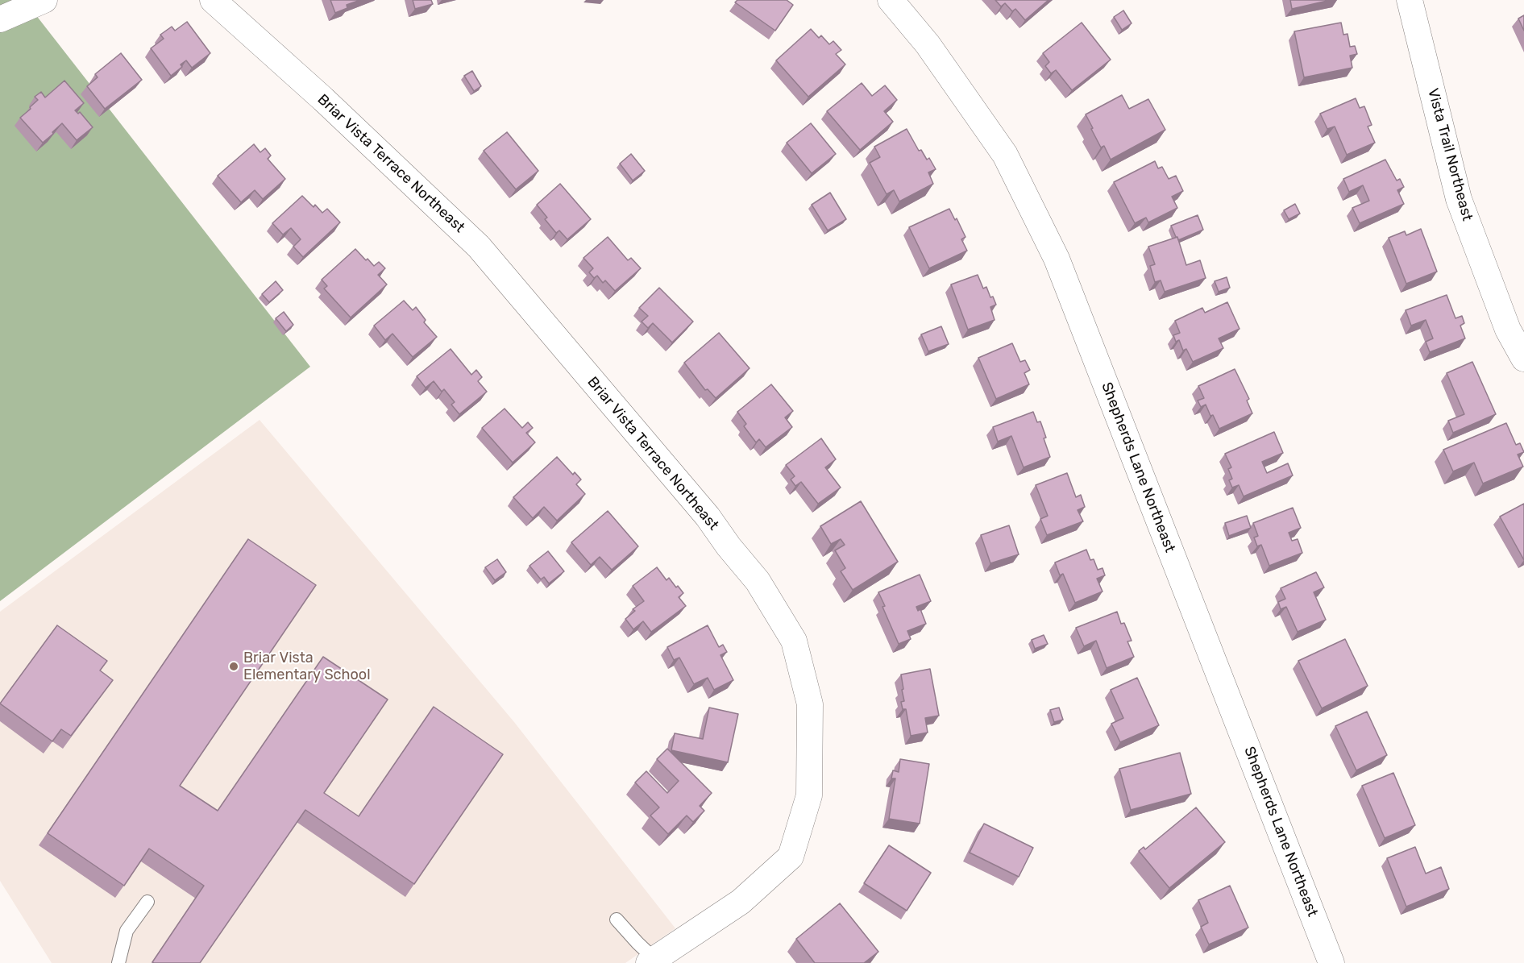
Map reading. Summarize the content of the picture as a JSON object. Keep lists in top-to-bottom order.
{
  "streets": {
    "street": ["Vista Trail Northeast", "Briar Vista Terrace Northeast", "Shepherds Lane Northeast"]
  },
  "places": ["Briar Vista Elementary School"]
}
